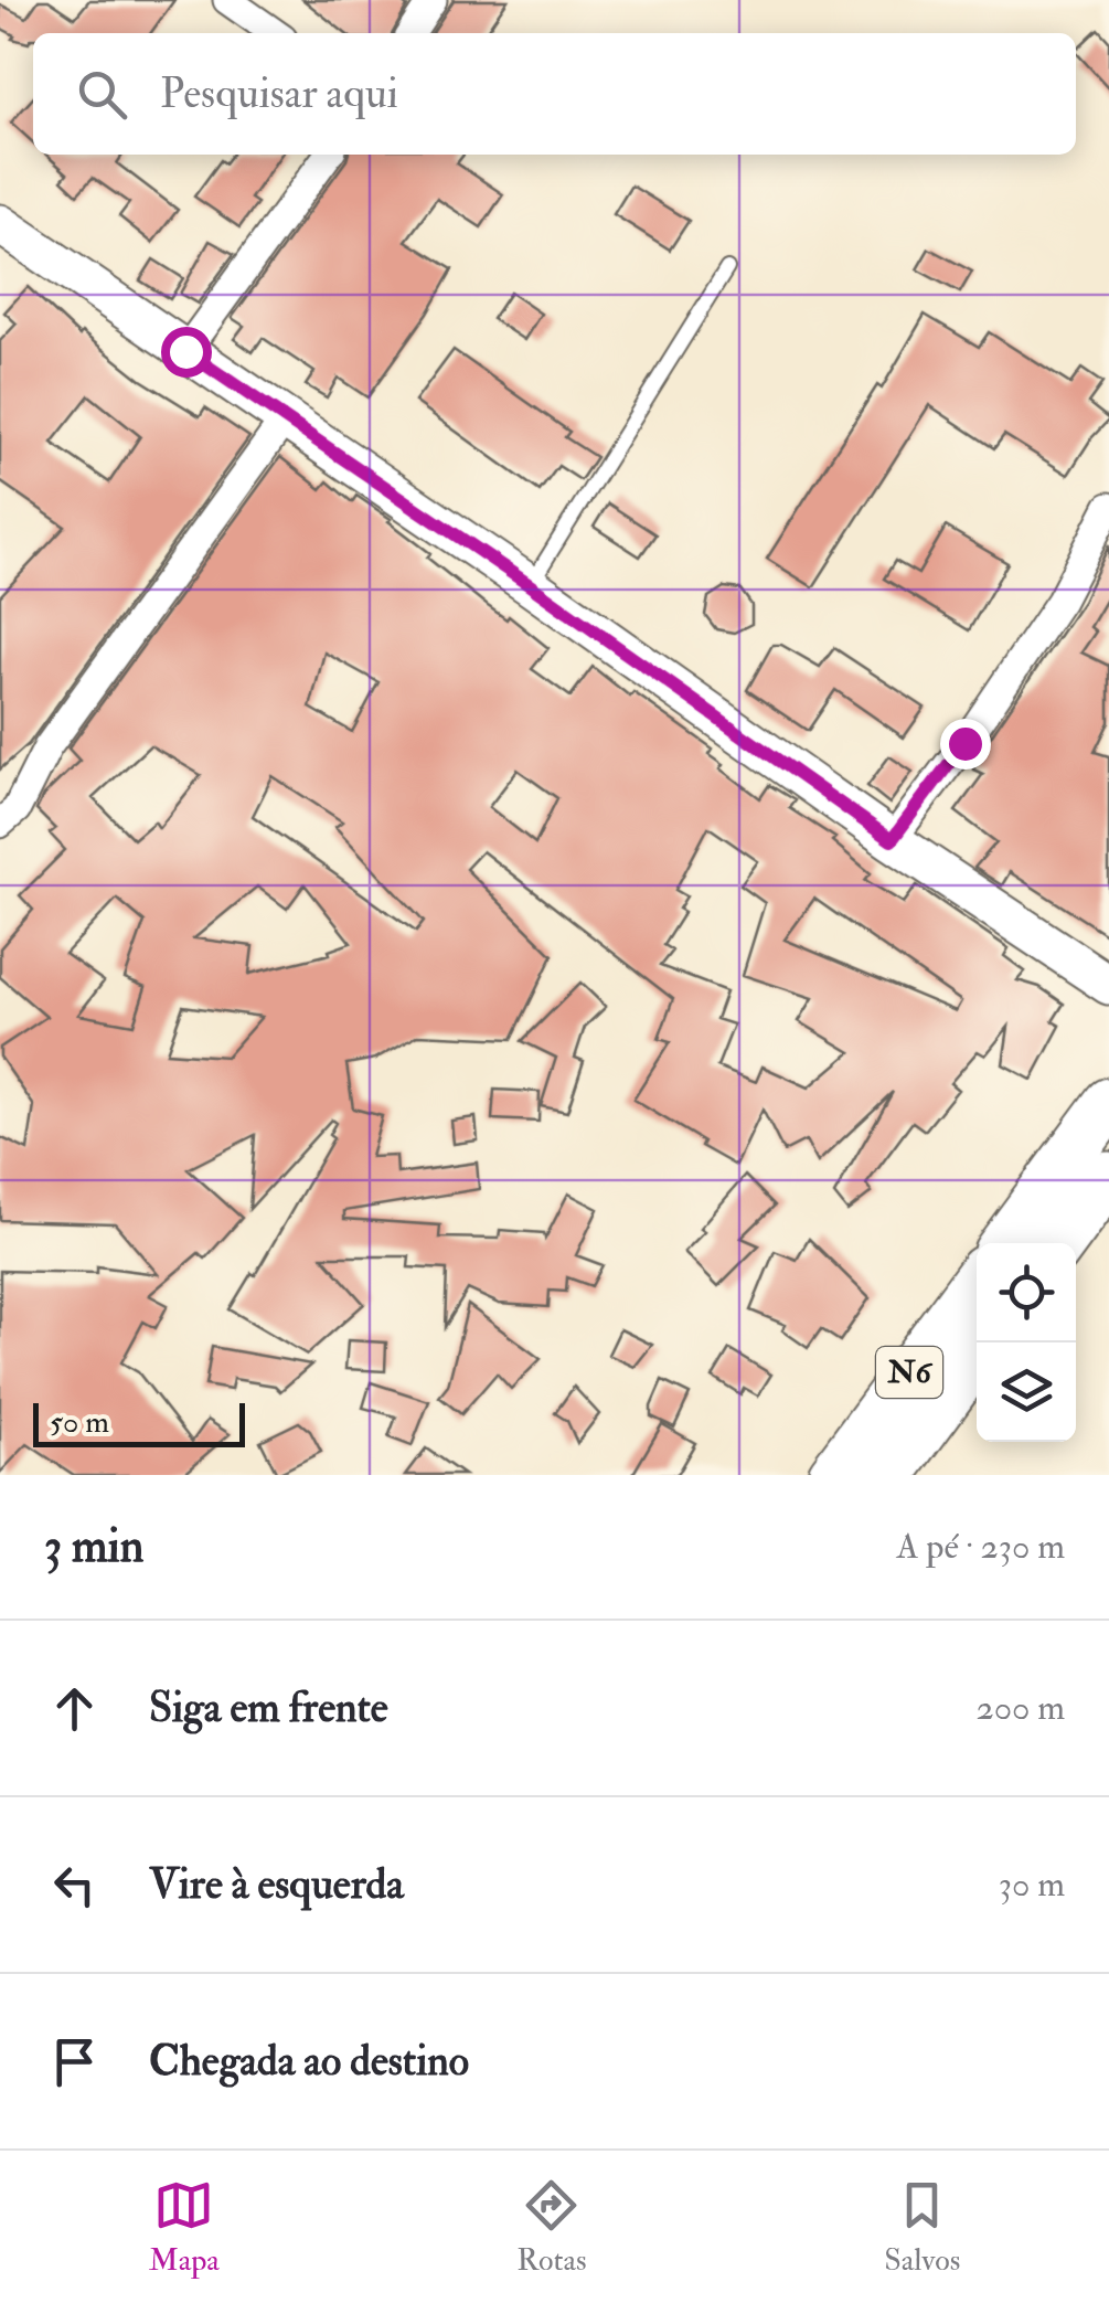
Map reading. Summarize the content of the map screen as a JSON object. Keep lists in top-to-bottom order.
{
  "streets": {
    "highway": ["N6"]
  },
  "scale_bar": "50 m",
  "page": {
    "search": "Pesquisar aqui",
    "scale": "50 m",
    "heading": ["3 min", "A pé · 230 m"],
    "list": [
      ["Siga em frente", "200 m"],
      ["Vire à esquerda", "30 m"],
      "Chegada ao destino"
    ],
    "nav": ["Mapa", "Rotas", "Salvos"]
  }
}
